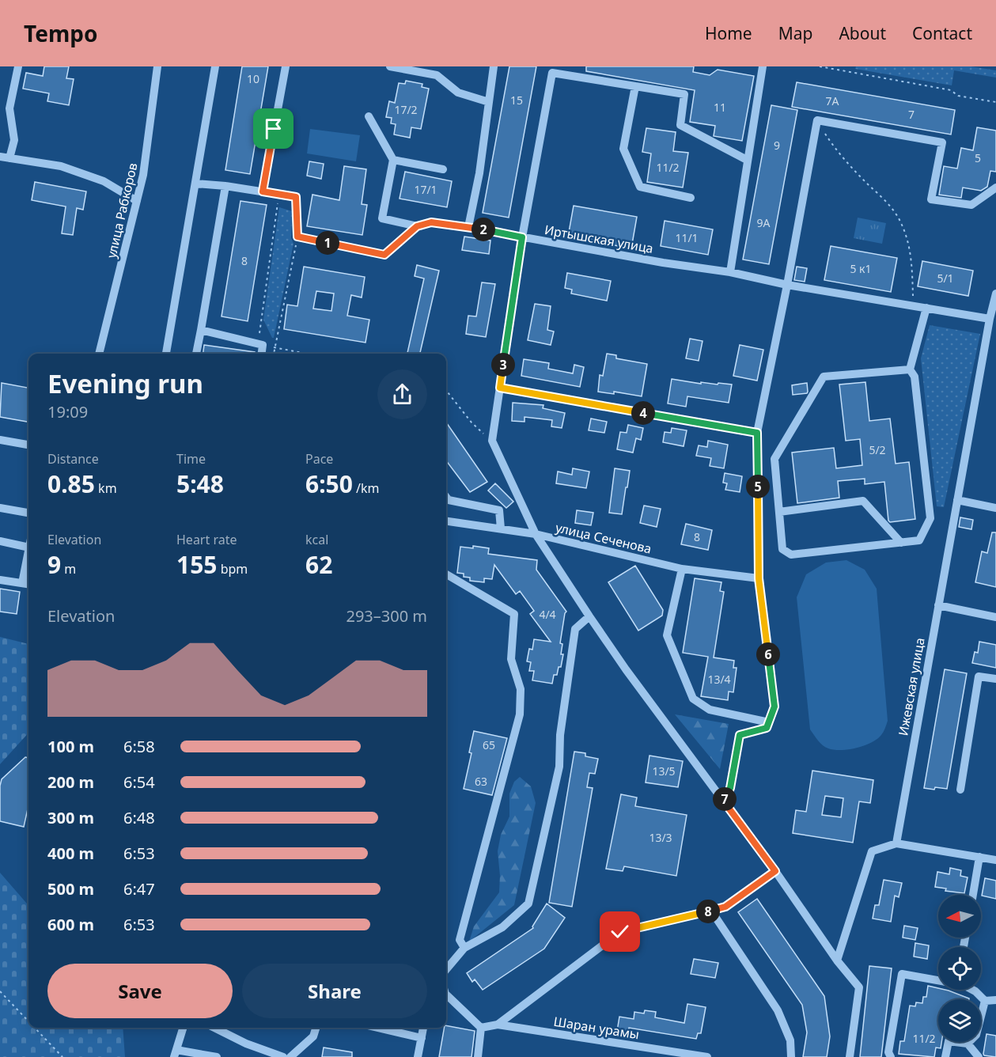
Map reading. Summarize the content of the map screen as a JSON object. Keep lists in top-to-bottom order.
{
  "streets": {
    "street": [
      "улица Рабкоров",
      "Иртышская улица",
      "улица Сеченова",
      "Ижевская улица",
      "Шаран урамы"
    ]
  },
  "crossings": [
    ["Иртышская улица", "Ижевская улица"]
  ],
  "house_numbers": [
    "10",
    "15",
    "7А",
    "11",
    "17/2",
    "7",
    "9",
    "5",
    "11/2",
    "17/1",
    "9А",
    "11/1",
    "8",
    "5 к1",
    "5/1",
    "5/2",
    "8",
    "4/4",
    "13/4",
    "65",
    "13/5",
    "63",
    "13/3",
    "11/2"
  ],
  "north": "left",
  "page": {
    "header": "Tempo",
    "nav": [
      "Home",
      "Map",
      "About",
      "Contact"
    ],
    "pins": [
      "2",
      "1",
      "3",
      "4",
      "5",
      "6",
      "7",
      "8"
    ],
    "heading": ["Evening run", "19:09"],
    "stats": [
      ["Distance", "0.85 km"],
      ["Time", "5:48"],
      ["Pace", "6:50 /km"],
      ["Elevation", "9 m"],
      ["Heart rate", "155 bpm"],
      ["kcal", "62"]
    ],
    "chart": ["Elevation", "293–300 m"],
    "list": [
      {
        "name": "100 m",
        "note": "6:58"
      },
      {
        "name": "200 m",
        "note": "6:54"
      },
      {
        "name": "300 m",
        "note": "6:48"
      },
      {
        "name": "400 m",
        "note": "6:53"
      },
      {
        "name": "500 m",
        "note": "6:47"
      },
      {
        "name": "600 m",
        "note": "6:53"
      }
    ],
    "buttons": ["Save", "Share"]
  }
}
